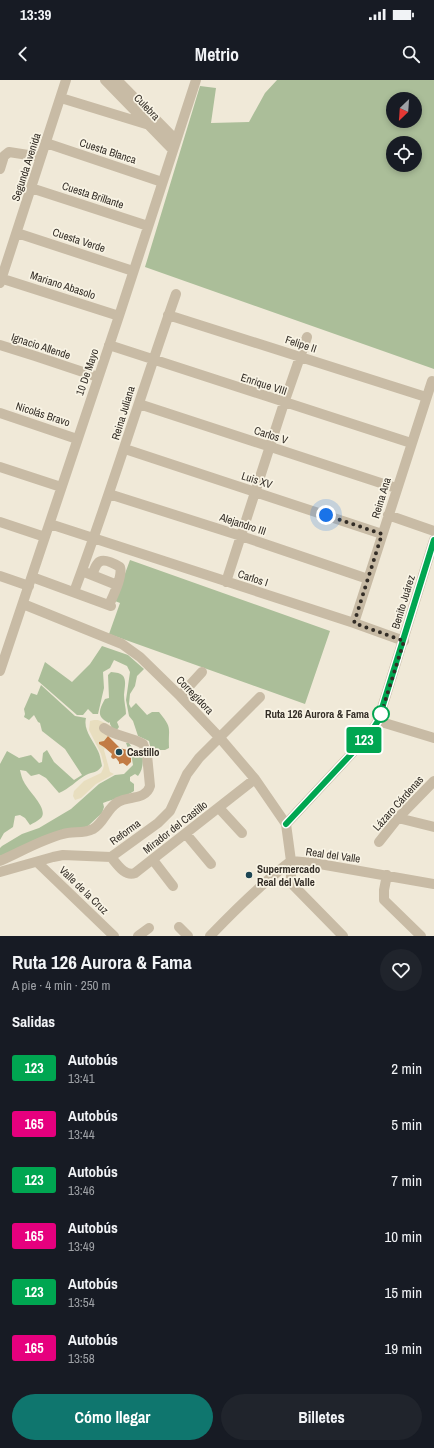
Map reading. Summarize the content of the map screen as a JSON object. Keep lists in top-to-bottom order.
{
  "streets": {
    "street": [
      "Culebra",
      "Cuesta Blanca",
      "Segunda Avenida",
      "Cuesta Brillante",
      "Cuesta Verde",
      "Mariano Abasolo",
      "Felipe II",
      "Ignacio Allende",
      "10 De Mayo",
      "Enrique VIII",
      "Reina Juliana",
      "Nicolás Bravo",
      "Carlos V",
      "Luis XV",
      "Reina Ana",
      "Alejandro III",
      "Carlos I",
      "Benito Juárez",
      "Corregidora",
      "Lázaro Cárdenas",
      "Mirador del Castillo",
      "Reforma",
      "Real del Valle",
      "Valle de la Cruz"
    ]
  },
  "crossings": [
    ["Culebra", "10 De Mayo"],
    ["Cuesta Blanca", "Segunda Avenida"],
    ["Cuesta Blanca", "10 De Mayo"],
    ["Segunda Avenida", "Cuesta Brillante"],
    ["Segunda Avenida", "Cuesta Verde"],
    ["Segunda Avenida", "Mariano Abasolo"],
    ["Cuesta Brillante", "10 De Mayo"],
    ["Cuesta Verde", "10 De Mayo"],
    ["Mariano Abasolo", "10 De Mayo"],
    ["Felipe II", "Reina Juliana"],
    ["Felipe II", "Reina Ana"],
    ["Ignacio Allende", "10 De Mayo"],
    ["10 De Mayo", "Enrique VIII"],
    ["10 De Mayo", "Nicolás Bravo"],
    ["10 De Mayo", "Carlos I"],
    ["10 De Mayo", "Corregidora"],
    ["Enrique VIII", "Reina Juliana"],
    ["Enrique VIII", "Reina Ana"],
    ["Reina Juliana", "Carlos V"],
    ["Reina Juliana", "Luis XV"],
    ["Reina Juliana", "Alejandro III"],
    ["Reina Juliana", "Carlos I"],
    ["Carlos V", "Reina Ana"],
    ["Luis XV", "Reina Ana"],
    ["Reina Ana", "Alejandro III"],
    ["Reina Ana", "Carlos I"],
    ["Carlos I", "Benito Juárez"],
    ["Benito Juárez", "Corregidora"],
    ["Corregidora", "Mirador del Castillo"],
    ["Corregidora", "Reforma"],
    ["Corregidora", "Real del Valle"],
    ["Mirador del Castillo", "Reforma"],
    ["Reforma", "Valle de la Cruz"]
  ],
  "places": ["Ruta 126 Aurora & Fama", "Castillo", "Supermercado Real del Valle"],
  "lines": ["bus line 123"],
  "north": "bottom left",
  "page": {
    "status": "13:39",
    "header": "Metrio",
    "on_map": "123",
    "heading": [
      ["Ruta 126 Aurora & Fama", "A pie · 4 min · 250 m"],
      "Salidas"
    ],
    "list": [
      {
        "mark": "123",
        "name": "Autobús",
        "note": "13:41",
        "value": "2 min"
      },
      {
        "mark": "165",
        "name": "Autobús",
        "note": "13:44",
        "value": "5 min"
      },
      {
        "mark": "123",
        "name": "Autobús",
        "note": "13:46",
        "value": "7 min"
      },
      {
        "mark": "165",
        "name": "Autobús",
        "note": "13:49",
        "value": "10 min"
      },
      {
        "mark": "123",
        "name": "Autobús",
        "note": "13:54",
        "value": "15 min"
      },
      {
        "mark": "165",
        "name": "Autobús",
        "note": "13:58",
        "value": "19 min"
      }
    ],
    "buttons": ["Cómo llegar", "Billetes"]
  }
}
